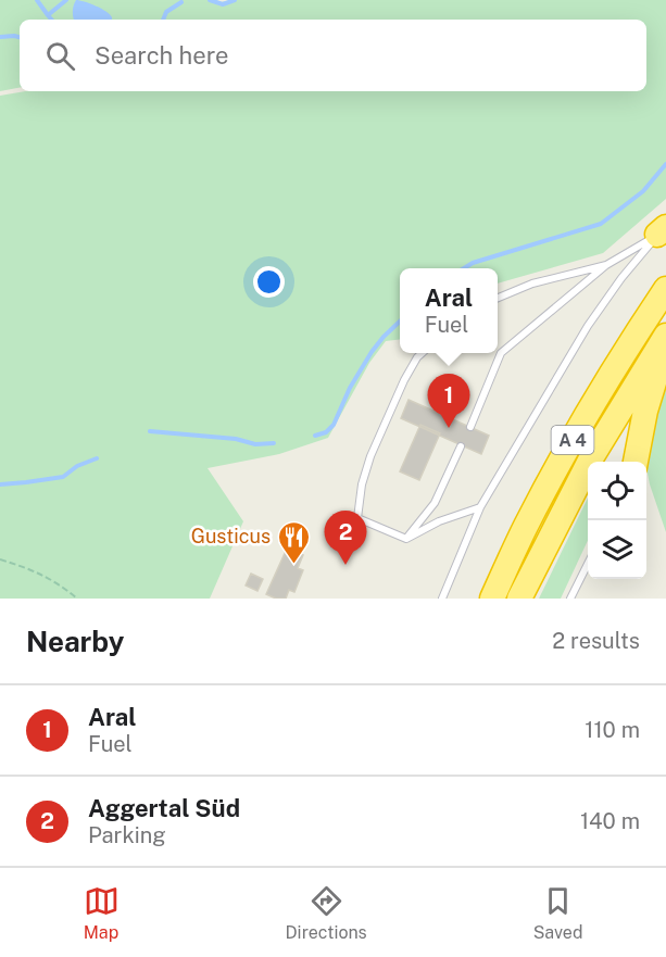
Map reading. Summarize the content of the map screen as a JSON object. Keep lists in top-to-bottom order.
{
  "streets": {
    "highway": ["A 4"]
  },
  "places": {
    "restaurant": ["Gusticus"]
  },
  "page": {
    "search": "Search here",
    "popup": ["Aral", "Fuel"],
    "pins": ["1", "2"],
    "heading": ["Nearby", "2 results"],
    "list": [
      {
        "mark": "1",
        "name": "Aral",
        "note": "Fuel",
        "value": "110 m"
      },
      {
        "mark": "2",
        "name": "Aggertal Süd",
        "note": "Parking",
        "value": "140 m"
      }
    ],
    "nav": ["Map", "Directions", "Saved"]
  }
}
